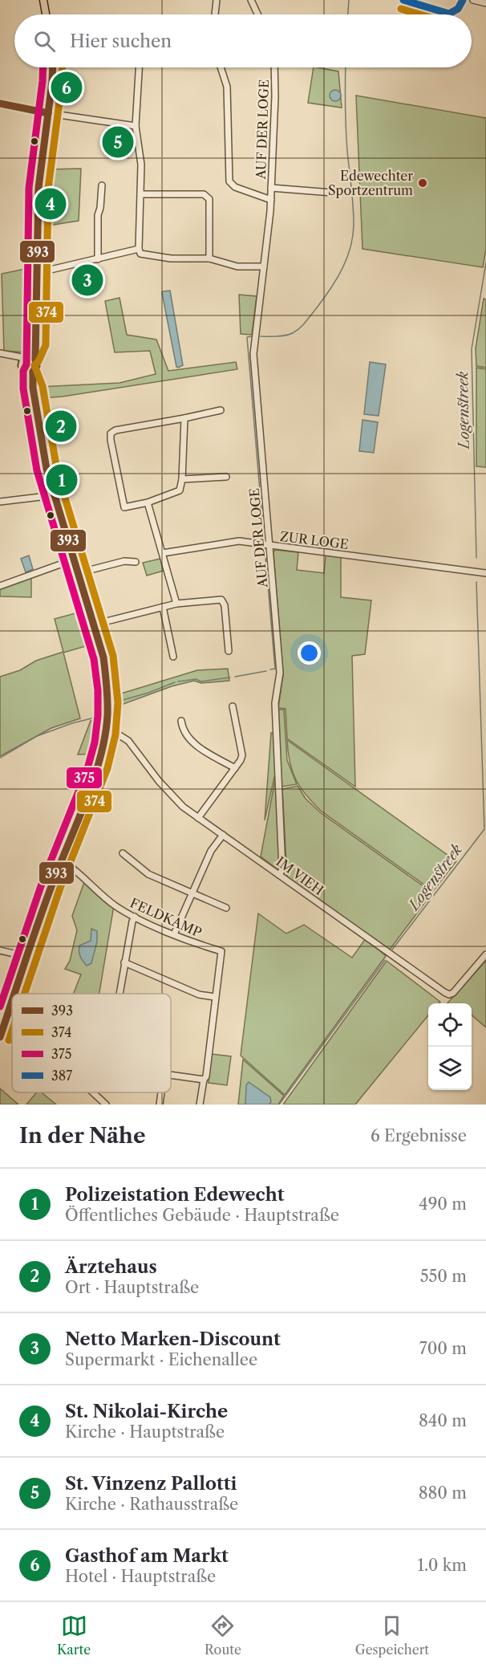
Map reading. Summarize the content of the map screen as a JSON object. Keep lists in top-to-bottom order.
{
  "streets": {
    "street": [
      "AUF DER LOGE",
      "ZUR LOGE",
      "IM VIEH",
      "FELDKAMP"
    ]
  },
  "crossings": [
    ["AUF DER LOGE", "ZUR LOGE"],
    ["AUF DER LOGE", "IM VIEH"]
  ],
  "water": ["Logenstreek"],
  "places": ["Edewechter Sportzentrum"],
  "lines": [
    "transit line 387",
    "transit line 374",
    "transit line 393",
    "transit line 375"
  ],
  "legend": [
    "393",
    "374",
    "375",
    "387"
  ],
  "page": {
    "search": "Hier suchen",
    "pins": [
      "6",
      "5",
      "4",
      "3",
      "2",
      "1"
    ],
    "heading": ["In der Nähe", "6 Ergebnisse"],
    "list": [
      {
        "mark": "1",
        "name": "Polizeistation Edewecht",
        "note": "Öffentliches Gebäude · Hauptstraße",
        "value": "490 m"
      },
      {
        "mark": "2",
        "name": "Ärztehaus",
        "note": "Ort · Hauptstraße",
        "value": "550 m"
      },
      {
        "mark": "3",
        "name": "Netto Marken-Discount",
        "note": "Supermarkt · Eichenallee",
        "value": "700 m"
      },
      {
        "mark": "4",
        "name": "St. Nikolai-Kirche",
        "note": "Kirche · Hauptstraße",
        "value": "840 m"
      },
      {
        "mark": "5",
        "name": "St. Vinzenz Pallotti",
        "note": "Kirche · Rathausstraße",
        "value": "880 m"
      },
      {
        "mark": "6",
        "name": "Gasthof am Markt",
        "note": "Hotel · Hauptstraße",
        "value": "1.0 km"
      }
    ],
    "nav": ["Karte", "Route", "Gespeichert"]
  }
}
